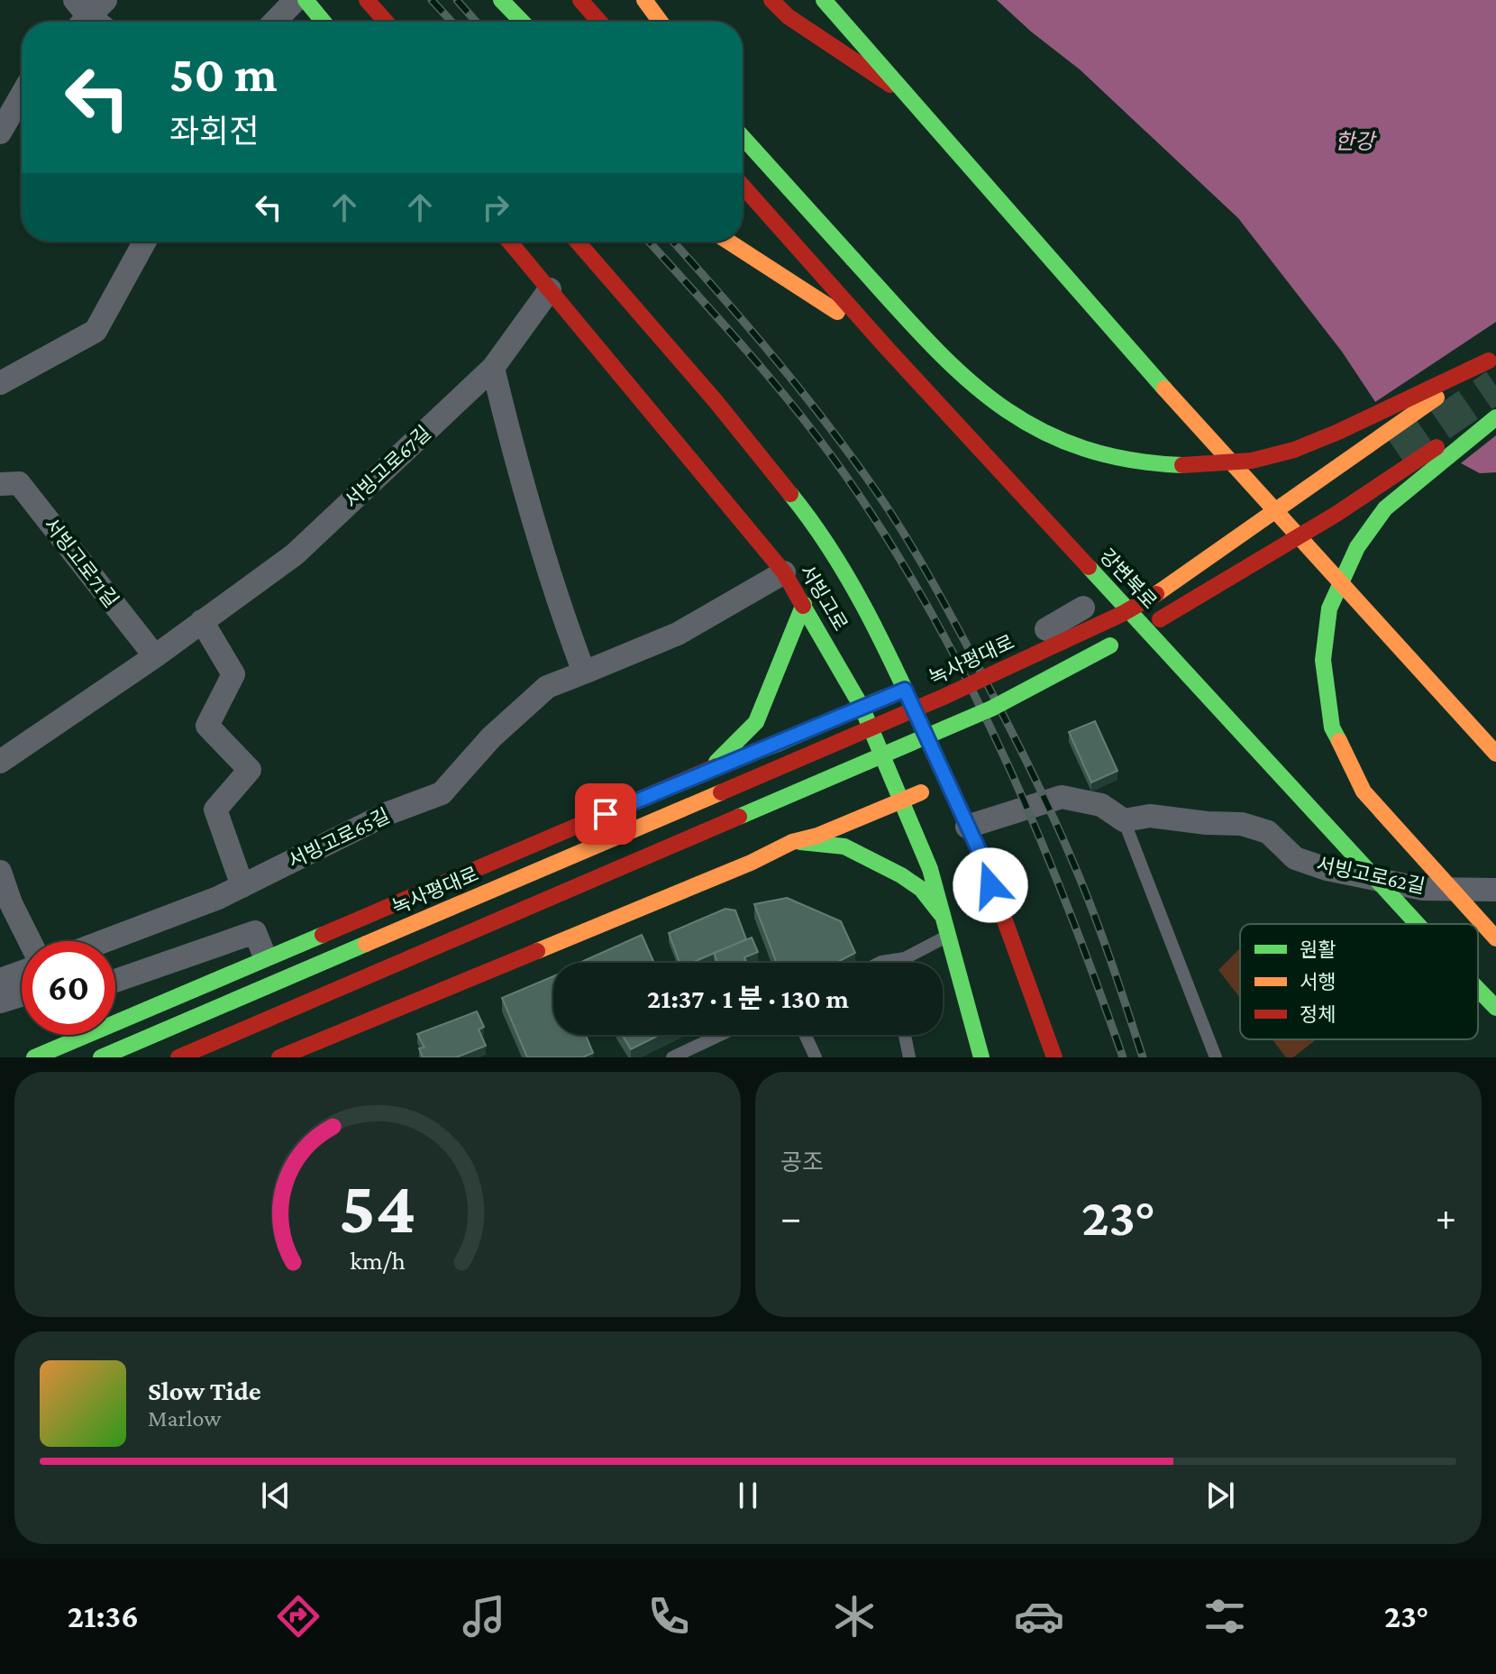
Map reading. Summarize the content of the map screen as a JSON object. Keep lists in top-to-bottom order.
{
  "streets": {
    "main road": ["강변북로", "서빙고로", "녹사평대로"],
    "street": [
      "서빙고로67길",
      "서빙고로71길",
      "서빙고로65길",
      "서빙고로62길"
    ]
  },
  "crossings": [
    ["서빙고로67길", "서빙고로71길"],
    ["서빙고로67길", "서빙고로"],
    ["서빙고로", "서빙고로65길"]
  ],
  "water": ["한강"],
  "legend": ["원활", "서행", "정체"],
  "page": {
    "turn": ["50 m", "좌회전"],
    "limit": "60",
    "trip": "21:37 · 1 분 · 130 m",
    "tile": "공조",
    "heat": ["−", "23°", "+"],
    "song": ["Slow Tide", "Marlow"],
    "tabs": ["21:36", "23°"],
    "gauge": ["54", "km/h"]
  }
}
